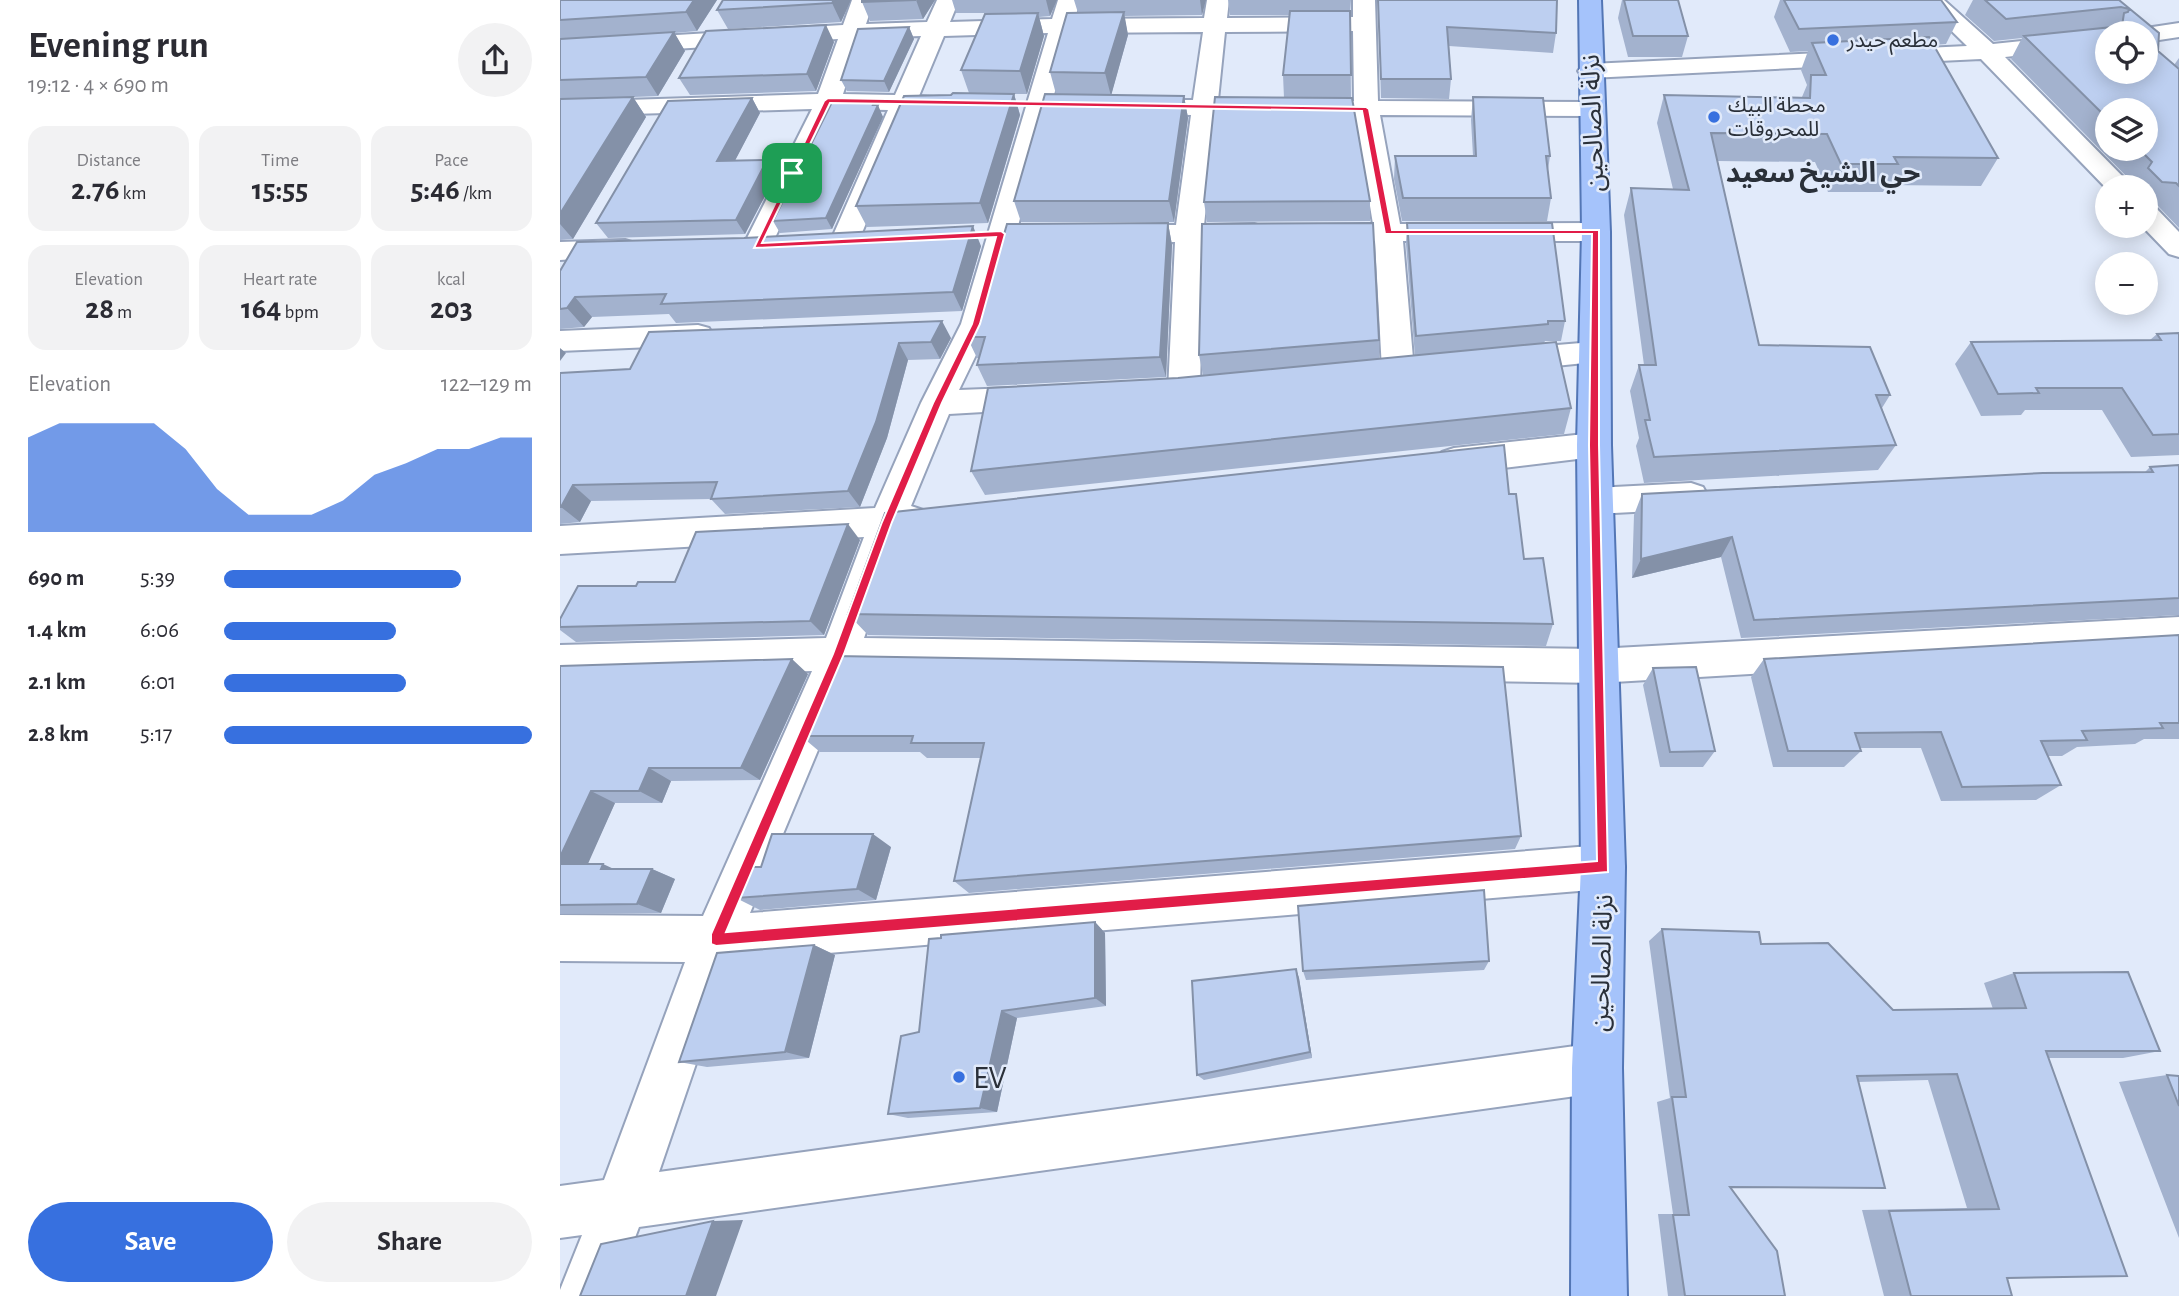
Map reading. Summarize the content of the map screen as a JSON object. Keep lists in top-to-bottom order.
{
  "streets": {
    "main road": ["نزلة الصالحين"]
  },
  "districts": ["حي الشيخ سعيد"],
  "places": ["مطعم حيدر", "محطة البيك للمحروقات", "EV"],
  "page": {
    "heading": ["Evening run", "19:12 · 4 × 690 m"],
    "map_buttons": ["+", "−"],
    "stats": [
      ["Distance", "2.76 km"],
      ["Time", "15:55"],
      ["Pace", "5:46 /km"],
      ["Elevation", "28 m"],
      ["Heart rate", "164 bpm"],
      ["kcal", "203"]
    ],
    "chart": ["Elevation", "122–129 m"],
    "list": [
      {
        "name": "690 m",
        "note": "5:39"
      },
      {
        "name": "1.4 km",
        "note": "6:06"
      },
      {
        "name": "2.1 km",
        "note": "6:01"
      },
      {
        "name": "2.8 km",
        "note": "5:17"
      }
    ],
    "buttons": ["Save", "Share"]
  }
}
